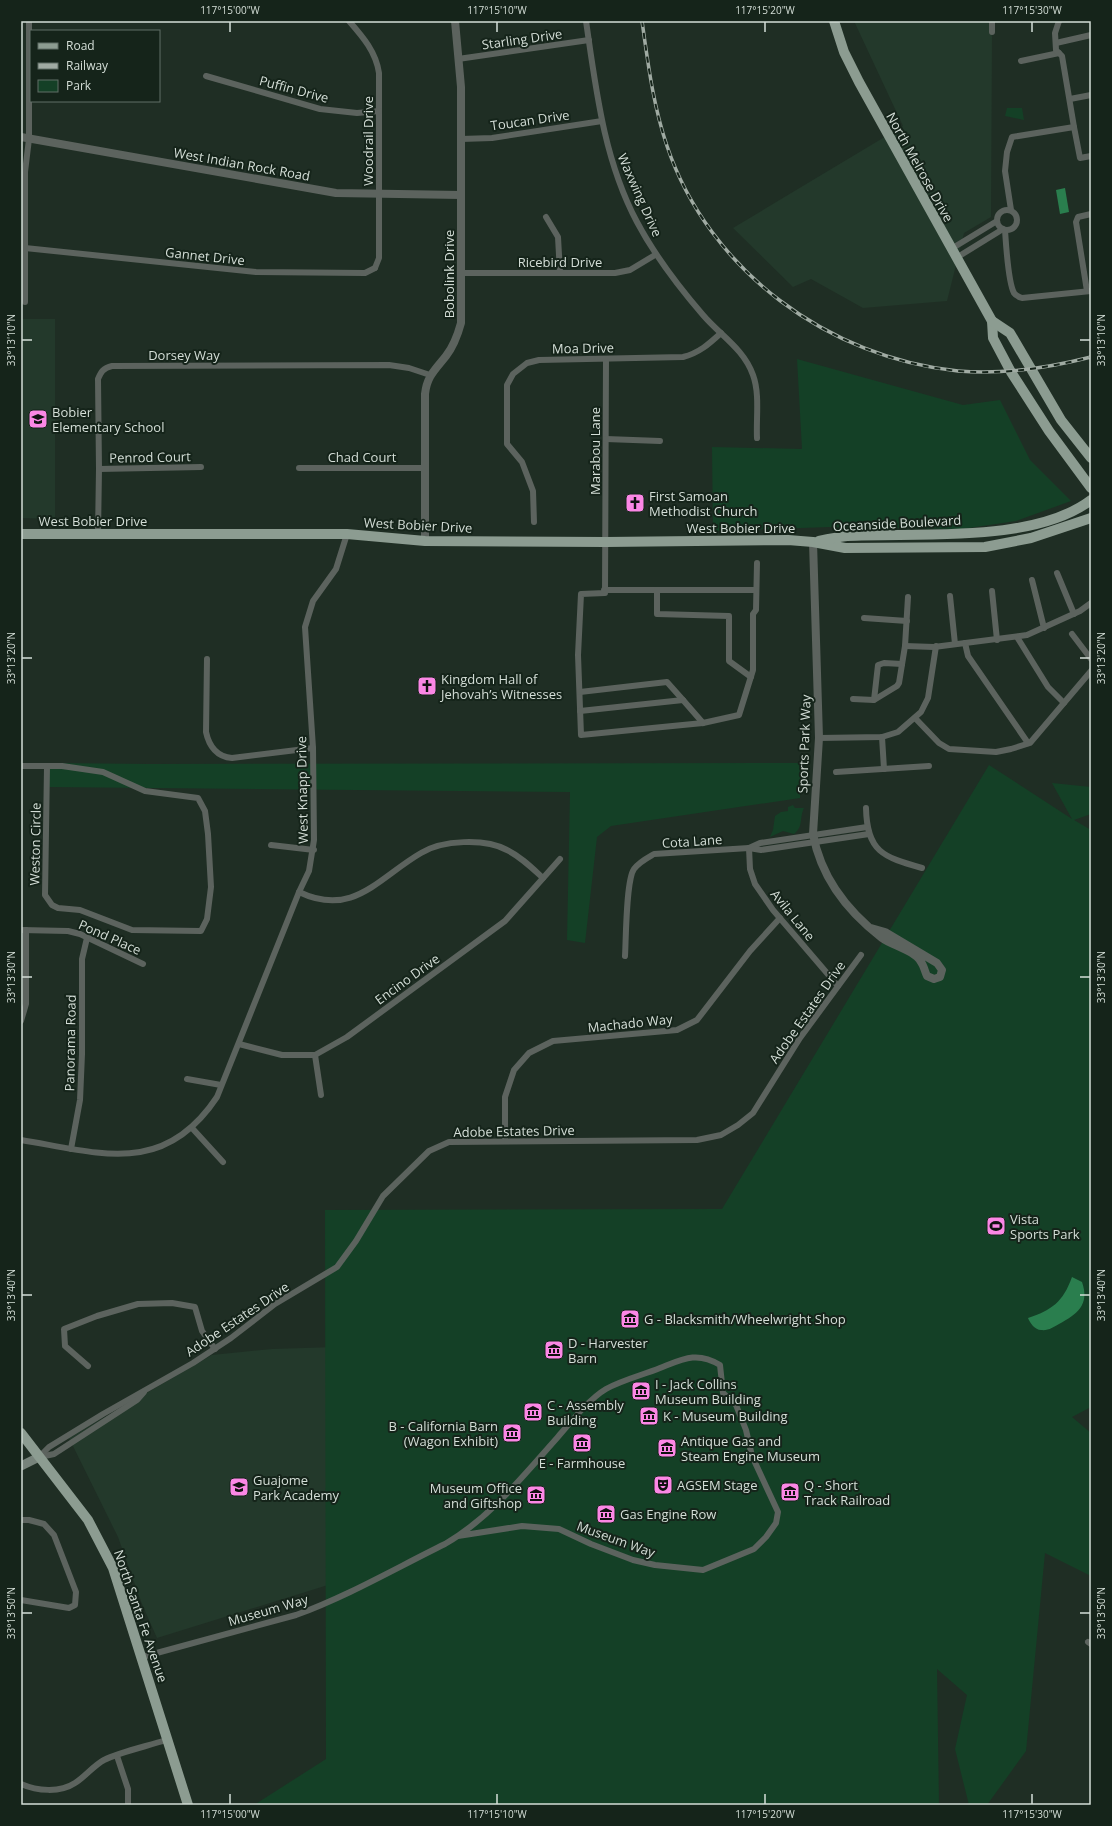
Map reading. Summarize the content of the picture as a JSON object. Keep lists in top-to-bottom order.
{
  "streets": {
    "main road": [
      "North Melrose Drive",
      "West Bobier Drive",
      "Oceanside Boulevard",
      "North Santa Fe Avenue"
    ],
    "street": [
      "Starling Drive",
      "Puffin Drive",
      "Toucan Drive",
      "Woodrail Drive",
      "West Indian Rock Road",
      "Waxwing Drive",
      "Gannet Drive",
      "Ricebird Drive",
      "Bobolink Drive",
      "Moa Drive",
      "Dorsey Way",
      "Marabou Lane",
      "Penrod Court",
      "Chad Court",
      "Sports Park Way",
      "West Knapp Drive",
      "Cota Lane",
      "Weston Circle",
      "Avila Lane",
      "Pond Place",
      "Encino Drive",
      "Adobe Estates Drive",
      "Machado Way",
      "Panorama Road",
      "Museum Way"
    ]
  },
  "crossings": [
    ["Starling Drive", "Waxwing Drive"],
    ["Starling Drive", "Bobolink Drive"],
    ["Puffin Drive", "Woodrail Drive"],
    ["Toucan Drive", "Waxwing Drive"],
    ["Toucan Drive", "Bobolink Drive"],
    ["Woodrail Drive", "West Indian Rock Road"],
    ["Woodrail Drive", "Gannet Drive"],
    ["West Indian Rock Road", "Bobolink Drive"],
    ["Waxwing Drive", "Ricebird Drive"],
    ["Waxwing Drive", "Moa Drive"],
    ["Ricebird Drive", "Bobolink Drive"],
    ["Bobolink Drive", "Dorsey Way"],
    ["Bobolink Drive", "Chad Court"],
    ["Bobolink Drive", "West Bobier Drive"],
    ["Moa Drive", "Marabou Lane"],
    ["Dorsey Way", "Penrod Court"],
    ["Dorsey Way", "West Bobier Drive"],
    ["Marabou Lane", "West Bobier Drive"],
    ["West Bobier Drive", "Oceanside Boulevard"],
    ["West Bobier Drive", "Sports Park Way"],
    ["West Bobier Drive", "West Knapp Drive"],
    ["Oceanside Boulevard", "Sports Park Way"],
    ["Sports Park Way", "Cota Lane"],
    ["West Knapp Drive", "Encino Drive"],
    ["West Knapp Drive", "Panorama Road"],
    ["Cota Lane", "Avila Lane"],
    ["Avila Lane", "Adobe Estates Drive"],
    ["Avila Lane", "Machado Way"],
    ["Pond Place", "Panorama Road"],
    ["Adobe Estates Drive", "Machado Way"],
    ["Adobe Estates Drive", "North Santa Fe Avenue"],
    ["Museum Way", "North Santa Fe Avenue"]
  ],
  "places": {
    "school or university": ["Bobier Elementary School", "Guajome Park Academy"],
    "church": ["First Samoan Methodist Church", "Kingdom Hall of Jehovah’s Witnesses"],
    "sports": ["Vista Sports Park"],
    "museum": [
      "G - Blacksmith/Wheelwright Shop",
      "D - Harvester Barn",
      "I - Jack Collins Museum Building",
      "C - Assembly Building",
      "K - Museum Building",
      "B - California Barn (Wagon Exhibit)",
      "E - Farmhouse",
      "Antique Gas and Steam Engine Museum",
      "Q - Short Track Railroad",
      "Museum Office and Giftshop",
      "Gas Engine Row"
    ],
    "theatre": ["AGSEM Stage"]
  },
  "legend": ["Road", "Railway", "Park"],
  "coordinates": [
    "117°15'00\"W",
    "117°15'10\"W",
    "117°15'20\"W",
    "117°15'30\"W",
    "33°13'10\"N",
    "33°13'20\"N",
    "33°13'30\"N",
    "33°13'40\"N",
    "33°13'50\"N"
  ]
}
